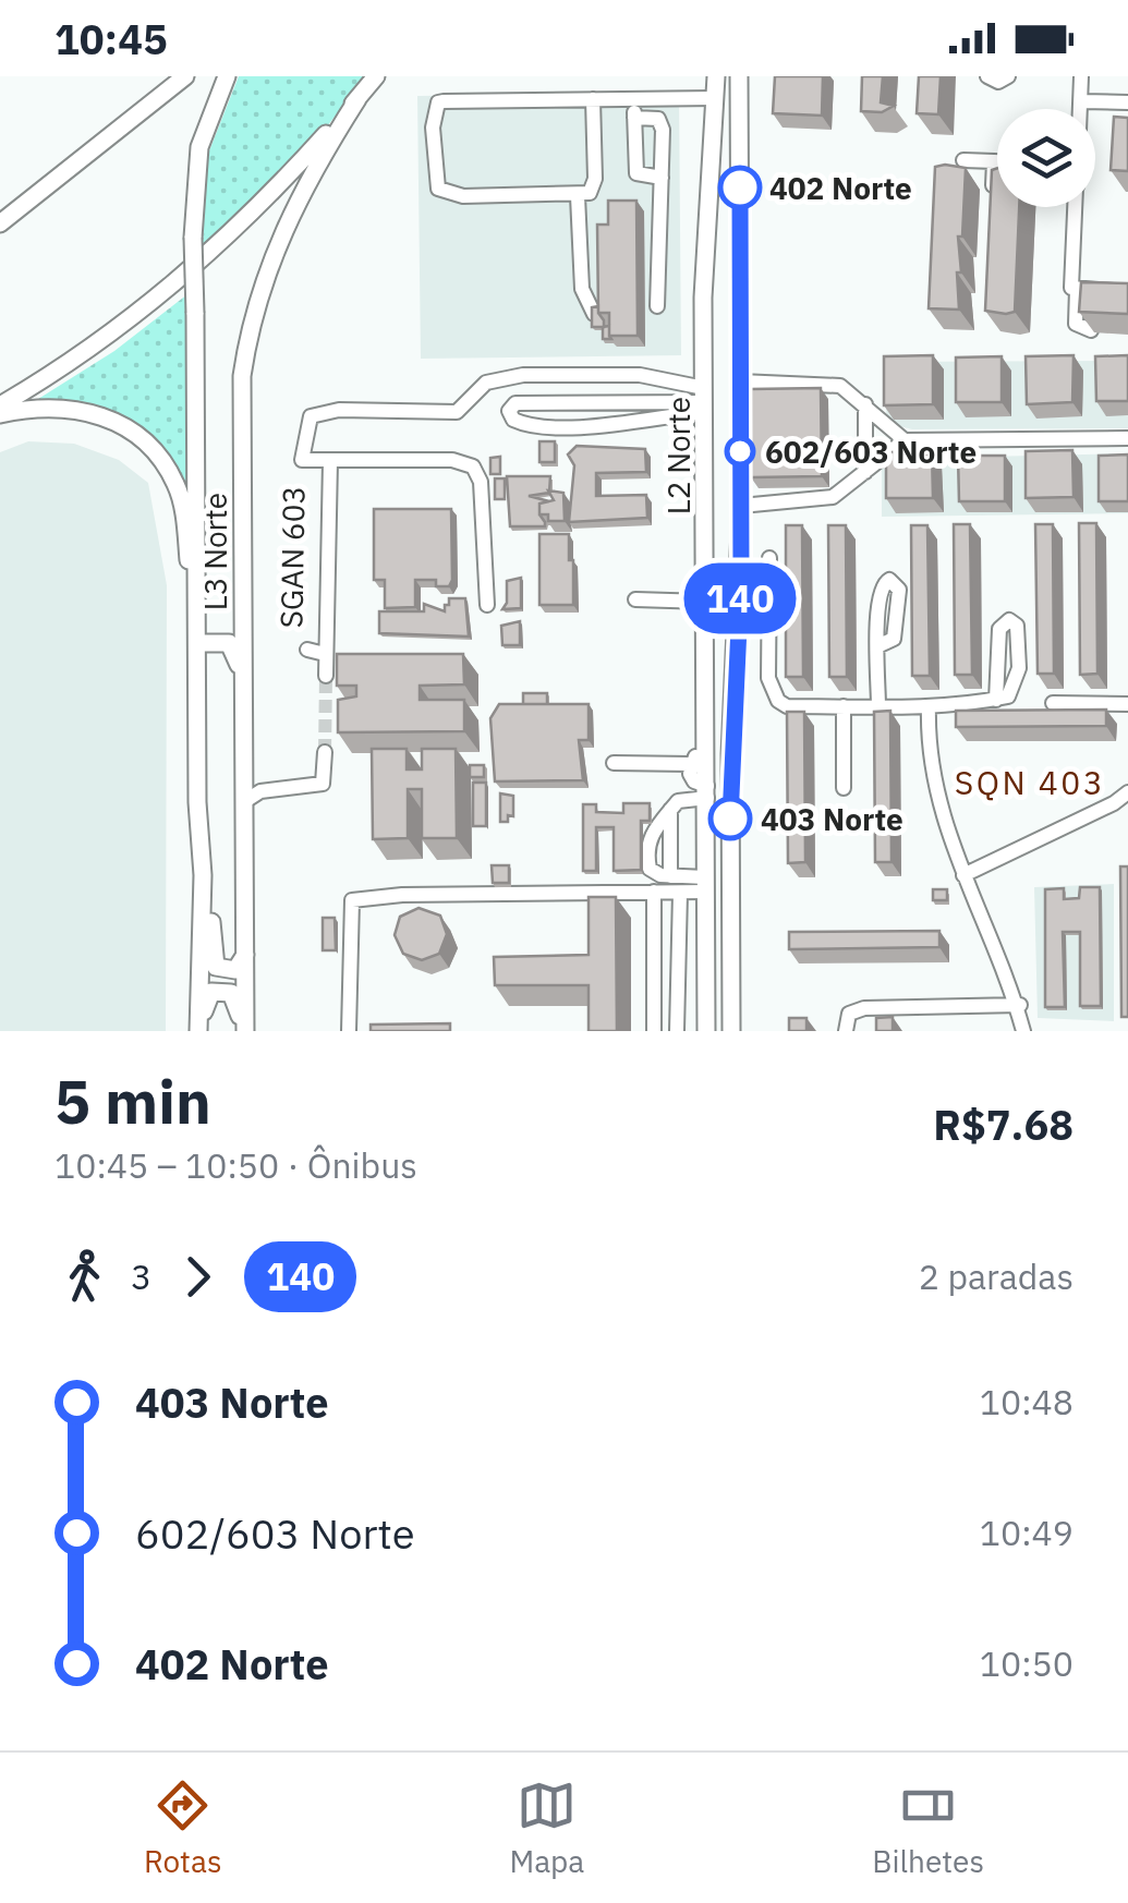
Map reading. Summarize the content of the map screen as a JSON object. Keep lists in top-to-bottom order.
{
  "streets": {
    "main road": ["L2 Norte", "L3 Norte"],
    "street": ["SGAN 603"]
  },
  "districts": ["SQN 403"],
  "places": ["402 Norte", "602/603 Norte", "403 Norte"],
  "lines": ["bus line 140"],
  "page": {
    "status": "10:45",
    "on_map": "140",
    "heading": ["5 min", "10:45 – 10:50 · Ônibus", "R$7.68"],
    "legs": ["3", "140", "2 paradas"],
    "list": [
      {
        "name": "403 Norte",
        "value": "10:48"
      },
      {
        "name": "602/603 Norte",
        "value": "10:49"
      },
      {
        "name": "402 Norte",
        "value": "10:50"
      }
    ],
    "tabs": ["Rotas", "Mapa", "Bilhetes"]
  }
}
